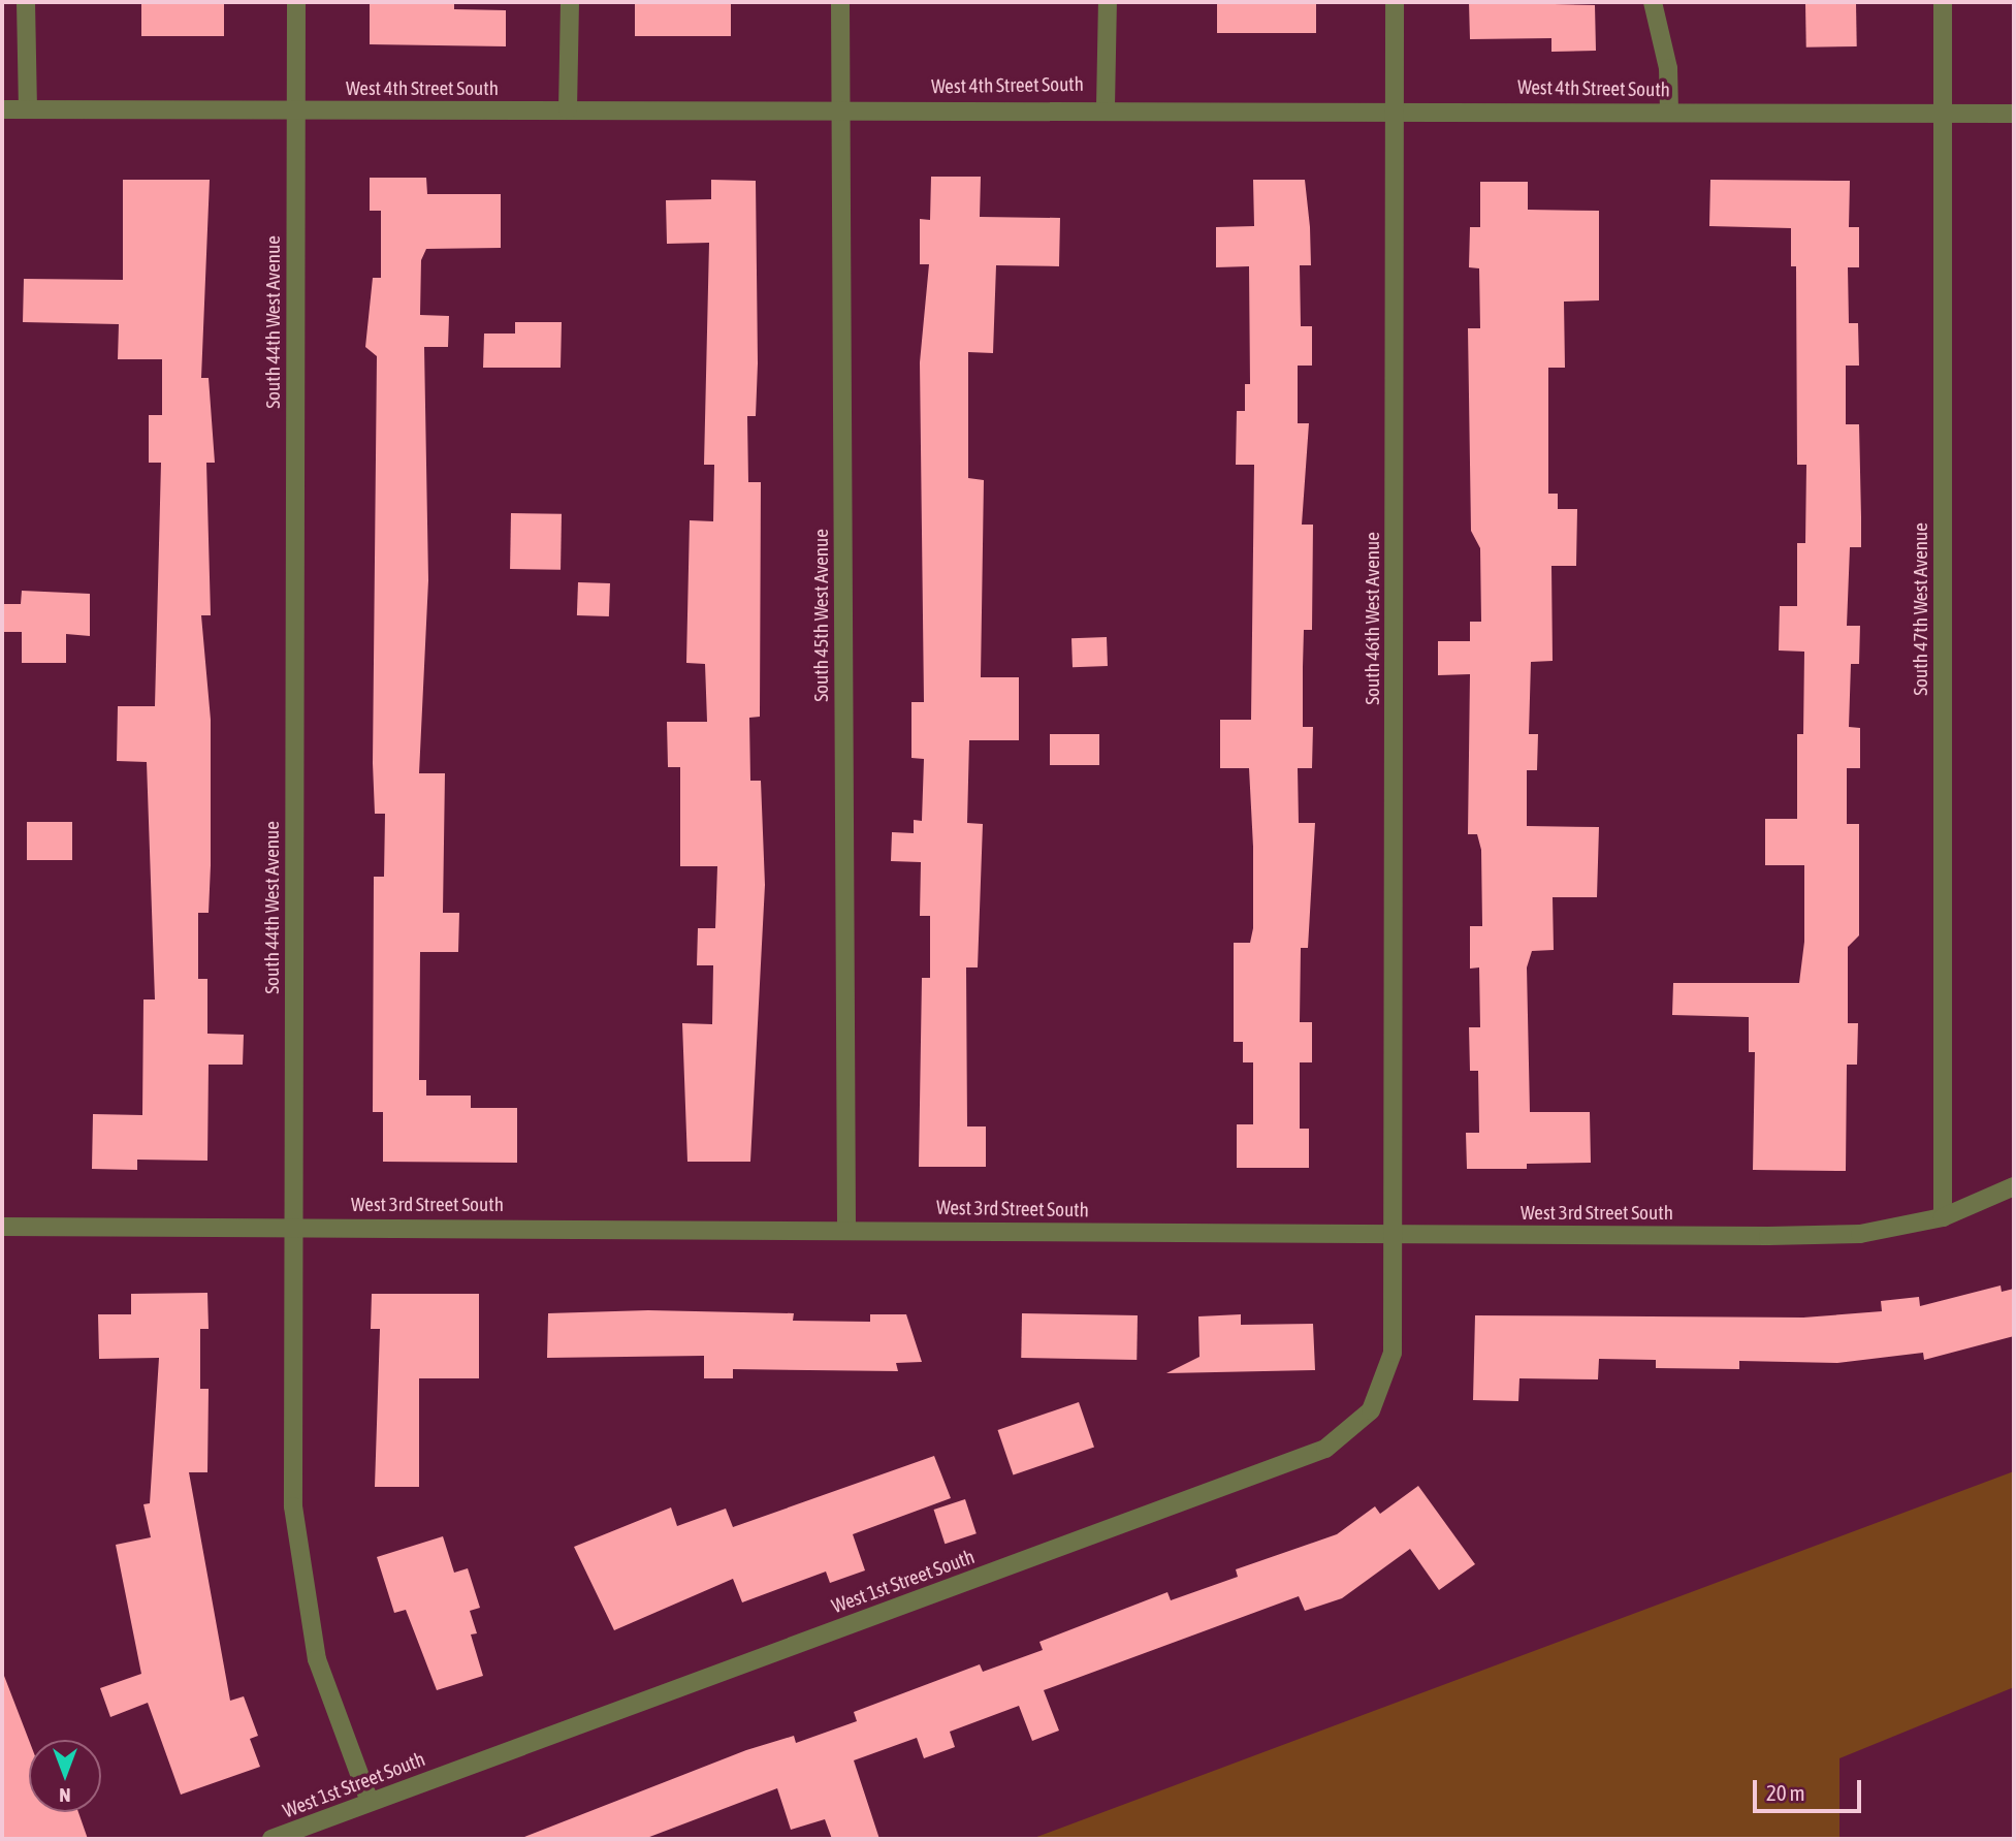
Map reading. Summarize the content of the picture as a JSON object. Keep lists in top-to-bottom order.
{
  "streets": {
    "street": [
      "West 4th Street South",
      "South 44th West Avenue",
      "South 47th West Avenue",
      "South 45th West Avenue",
      "South 46th West Avenue",
      "West 3rd Street South",
      "West 1st Street South"
    ]
  },
  "crossings": [
    ["West 4th Street South", "South 44th West Avenue"],
    ["West 4th Street South", "South 47th West Avenue"],
    ["West 4th Street South", "South 45th West Avenue"],
    ["West 4th Street South", "South 46th West Avenue"],
    ["South 44th West Avenue", "West 3rd Street South"],
    ["South 44th West Avenue", "West 1st Street South"],
    ["South 47th West Avenue", "West 3rd Street South"],
    ["South 45th West Avenue", "West 3rd Street South"],
    ["South 46th West Avenue", "West 3rd Street South"],
    ["South 46th West Avenue", "West 1st Street South"],
    ["West 3rd Street South", "West 1st Street South"]
  ],
  "scale_bar": "20 m",
  "north": "bottom"
}
